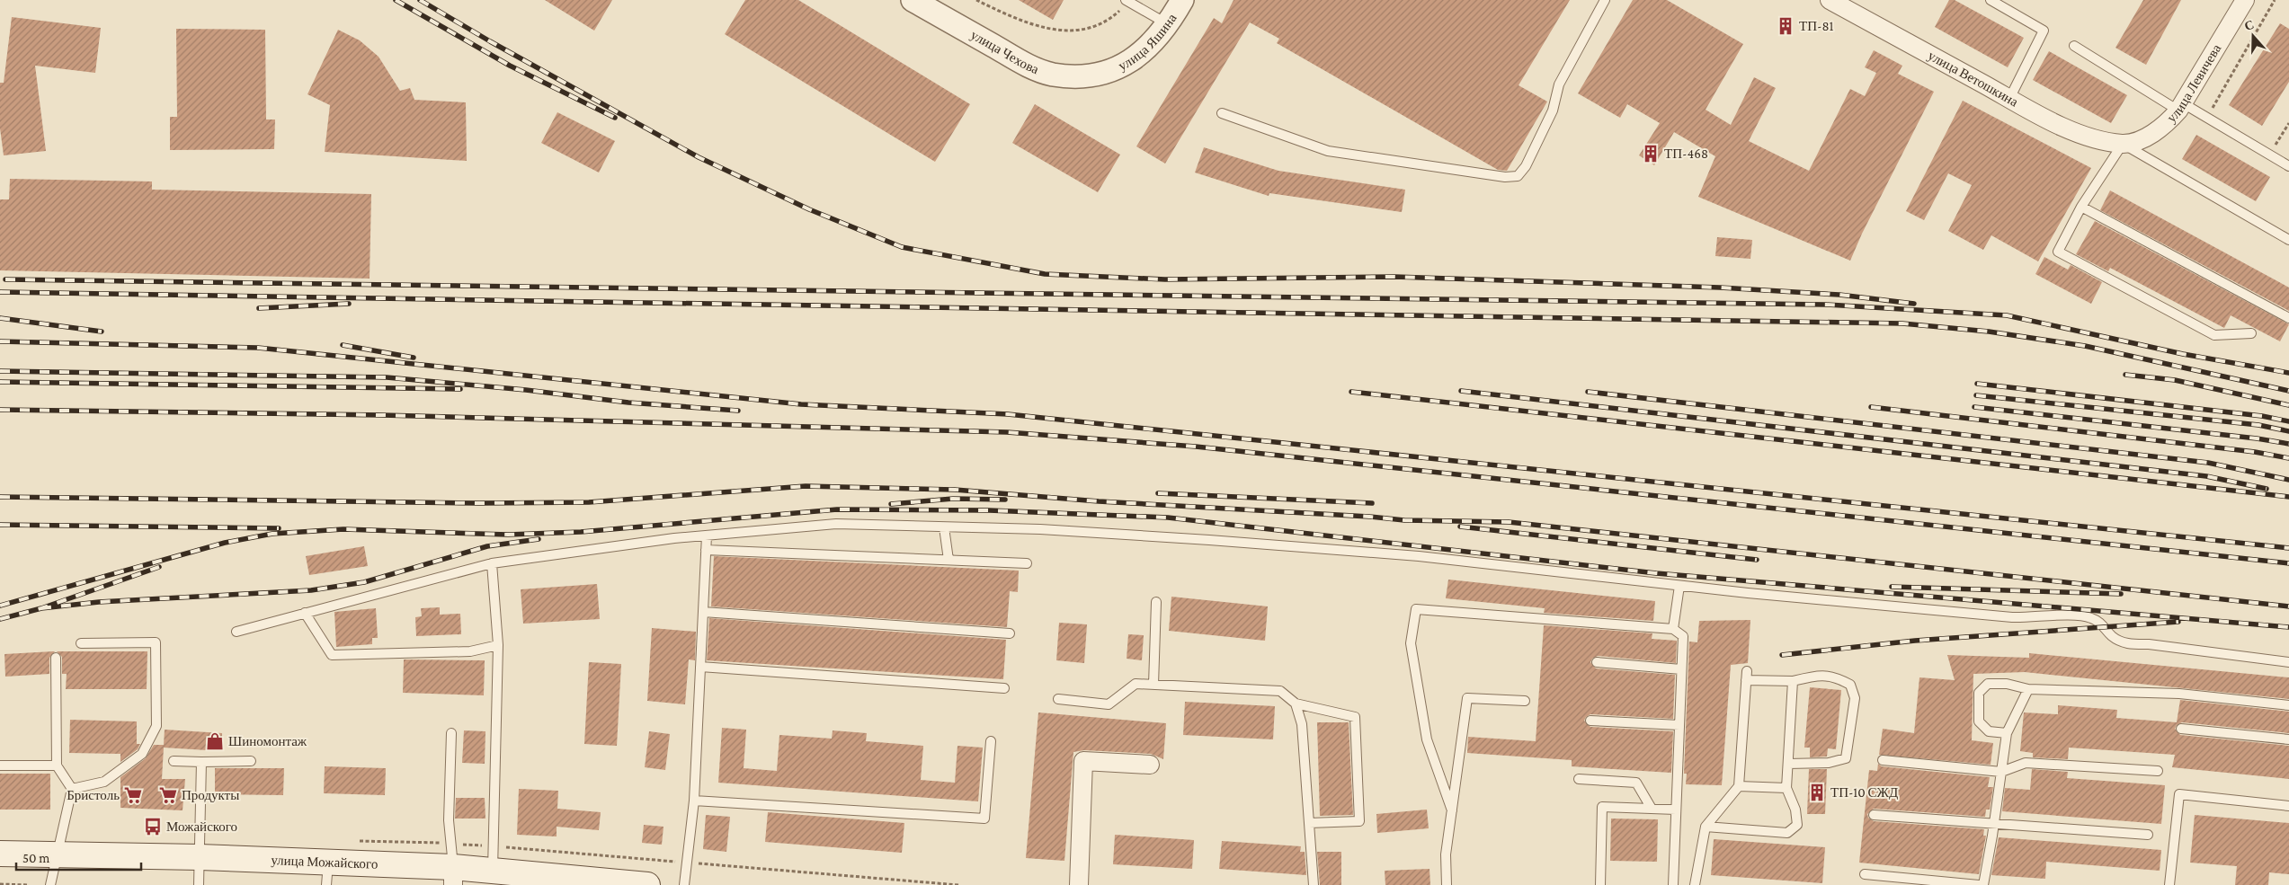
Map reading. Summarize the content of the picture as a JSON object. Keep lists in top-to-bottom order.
{
  "streets": {
    "main road": ["улица Можайского"],
    "street": [
      "улица Яшина",
      "улица Чехова",
      "улица Ветошкина",
      "улица Левичева"
    ]
  },
  "crossings": [
    ["улица Яшина", "улица Чехова"],
    ["улица Ветошкина", "улица Левичева"]
  ],
  "places": {
    "building": ["ТП-81", "ТП-468", "ТП-10 СЖД"],
    "shop": ["Шиномонтаж"],
    "supermarket": ["Бристоль", "Продукты"],
    "bus stop": ["Можайского"]
  },
  "scale_bar": "50 m",
  "north": "top"
}
